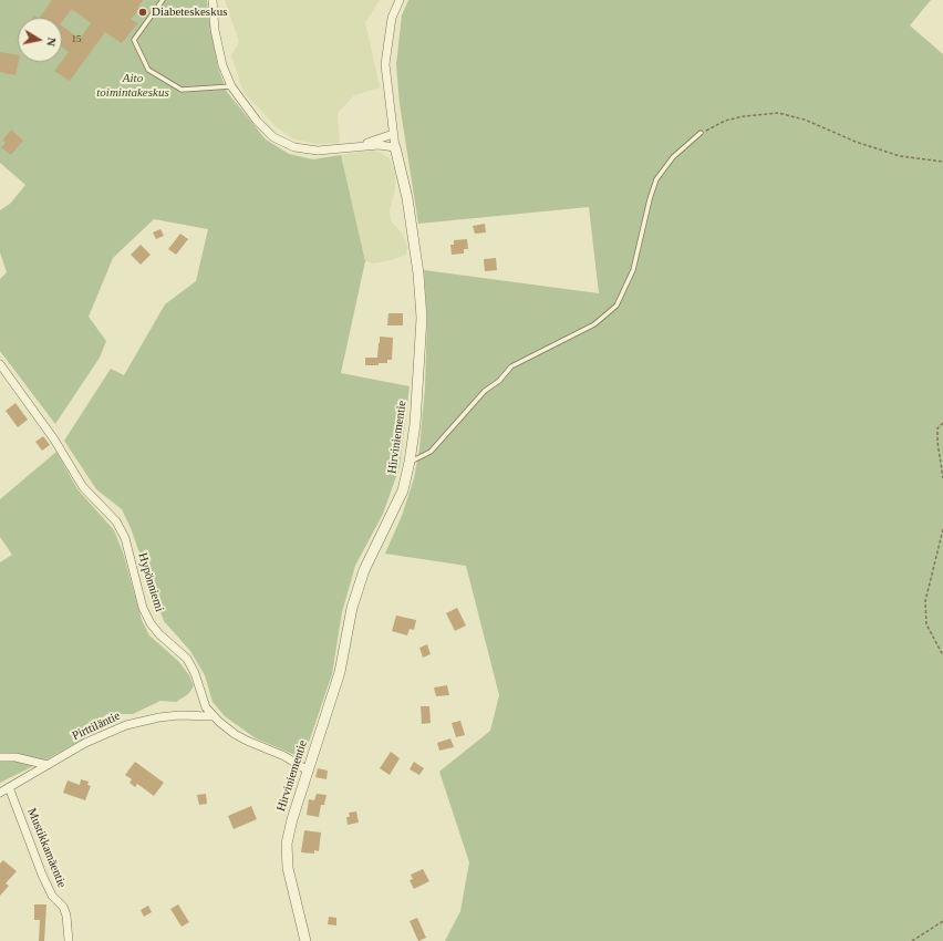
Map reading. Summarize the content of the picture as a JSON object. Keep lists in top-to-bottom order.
{
  "streets": {
    "street": [
      "Hirviniementie",
      "Hypönniemi",
      "Pirttiläntie",
      "Mustikkamäentie"
    ]
  },
  "crossings": [
    ["Hirviniementie", "Hypönniemi"],
    ["Hypönniemi", "Pirttiläntie"],
    ["Pirttiläntie", "Mustikkamäentie"]
  ],
  "parks": ["Aito toimintakeskus"],
  "places": ["Diabeteskeskus"],
  "house_numbers": ["15"],
  "north": "right"
}
